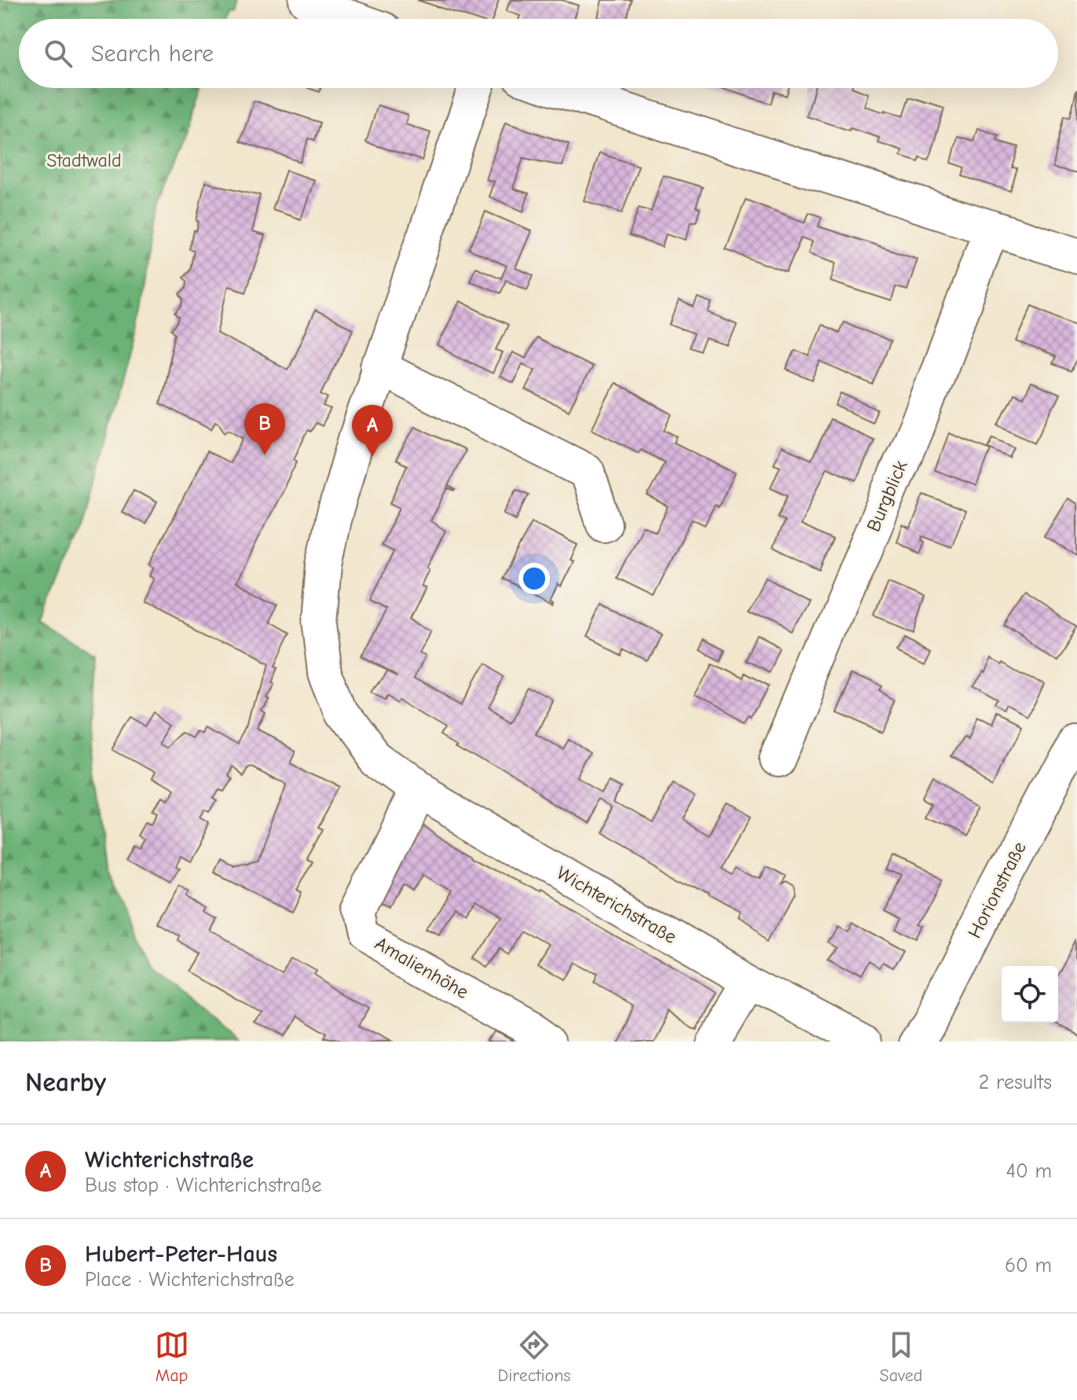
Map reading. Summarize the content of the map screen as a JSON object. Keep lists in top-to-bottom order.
{
  "streets": {
    "street": [
      "Burgblick",
      "Horionstraße",
      "Wichterichstraße",
      "Amalienhöhe"
    ]
  },
  "crossings": [
    ["Wichterichstraße", "Amalienhöhe"]
  ],
  "parks": ["Stadtwald"],
  "page": {
    "search": "Search here",
    "pins": ["B", "A"],
    "heading": ["Nearby", "2 results"],
    "list": [
      {
        "mark": "A",
        "name": "Wichterichstraße",
        "note": "Bus stop · Wichterichstraße",
        "value": "40 m"
      },
      {
        "mark": "B",
        "name": "Hubert-Peter-Haus",
        "note": "Place · Wichterichstraße",
        "value": "60 m"
      }
    ],
    "nav": ["Map", "Directions", "Saved"]
  }
}
